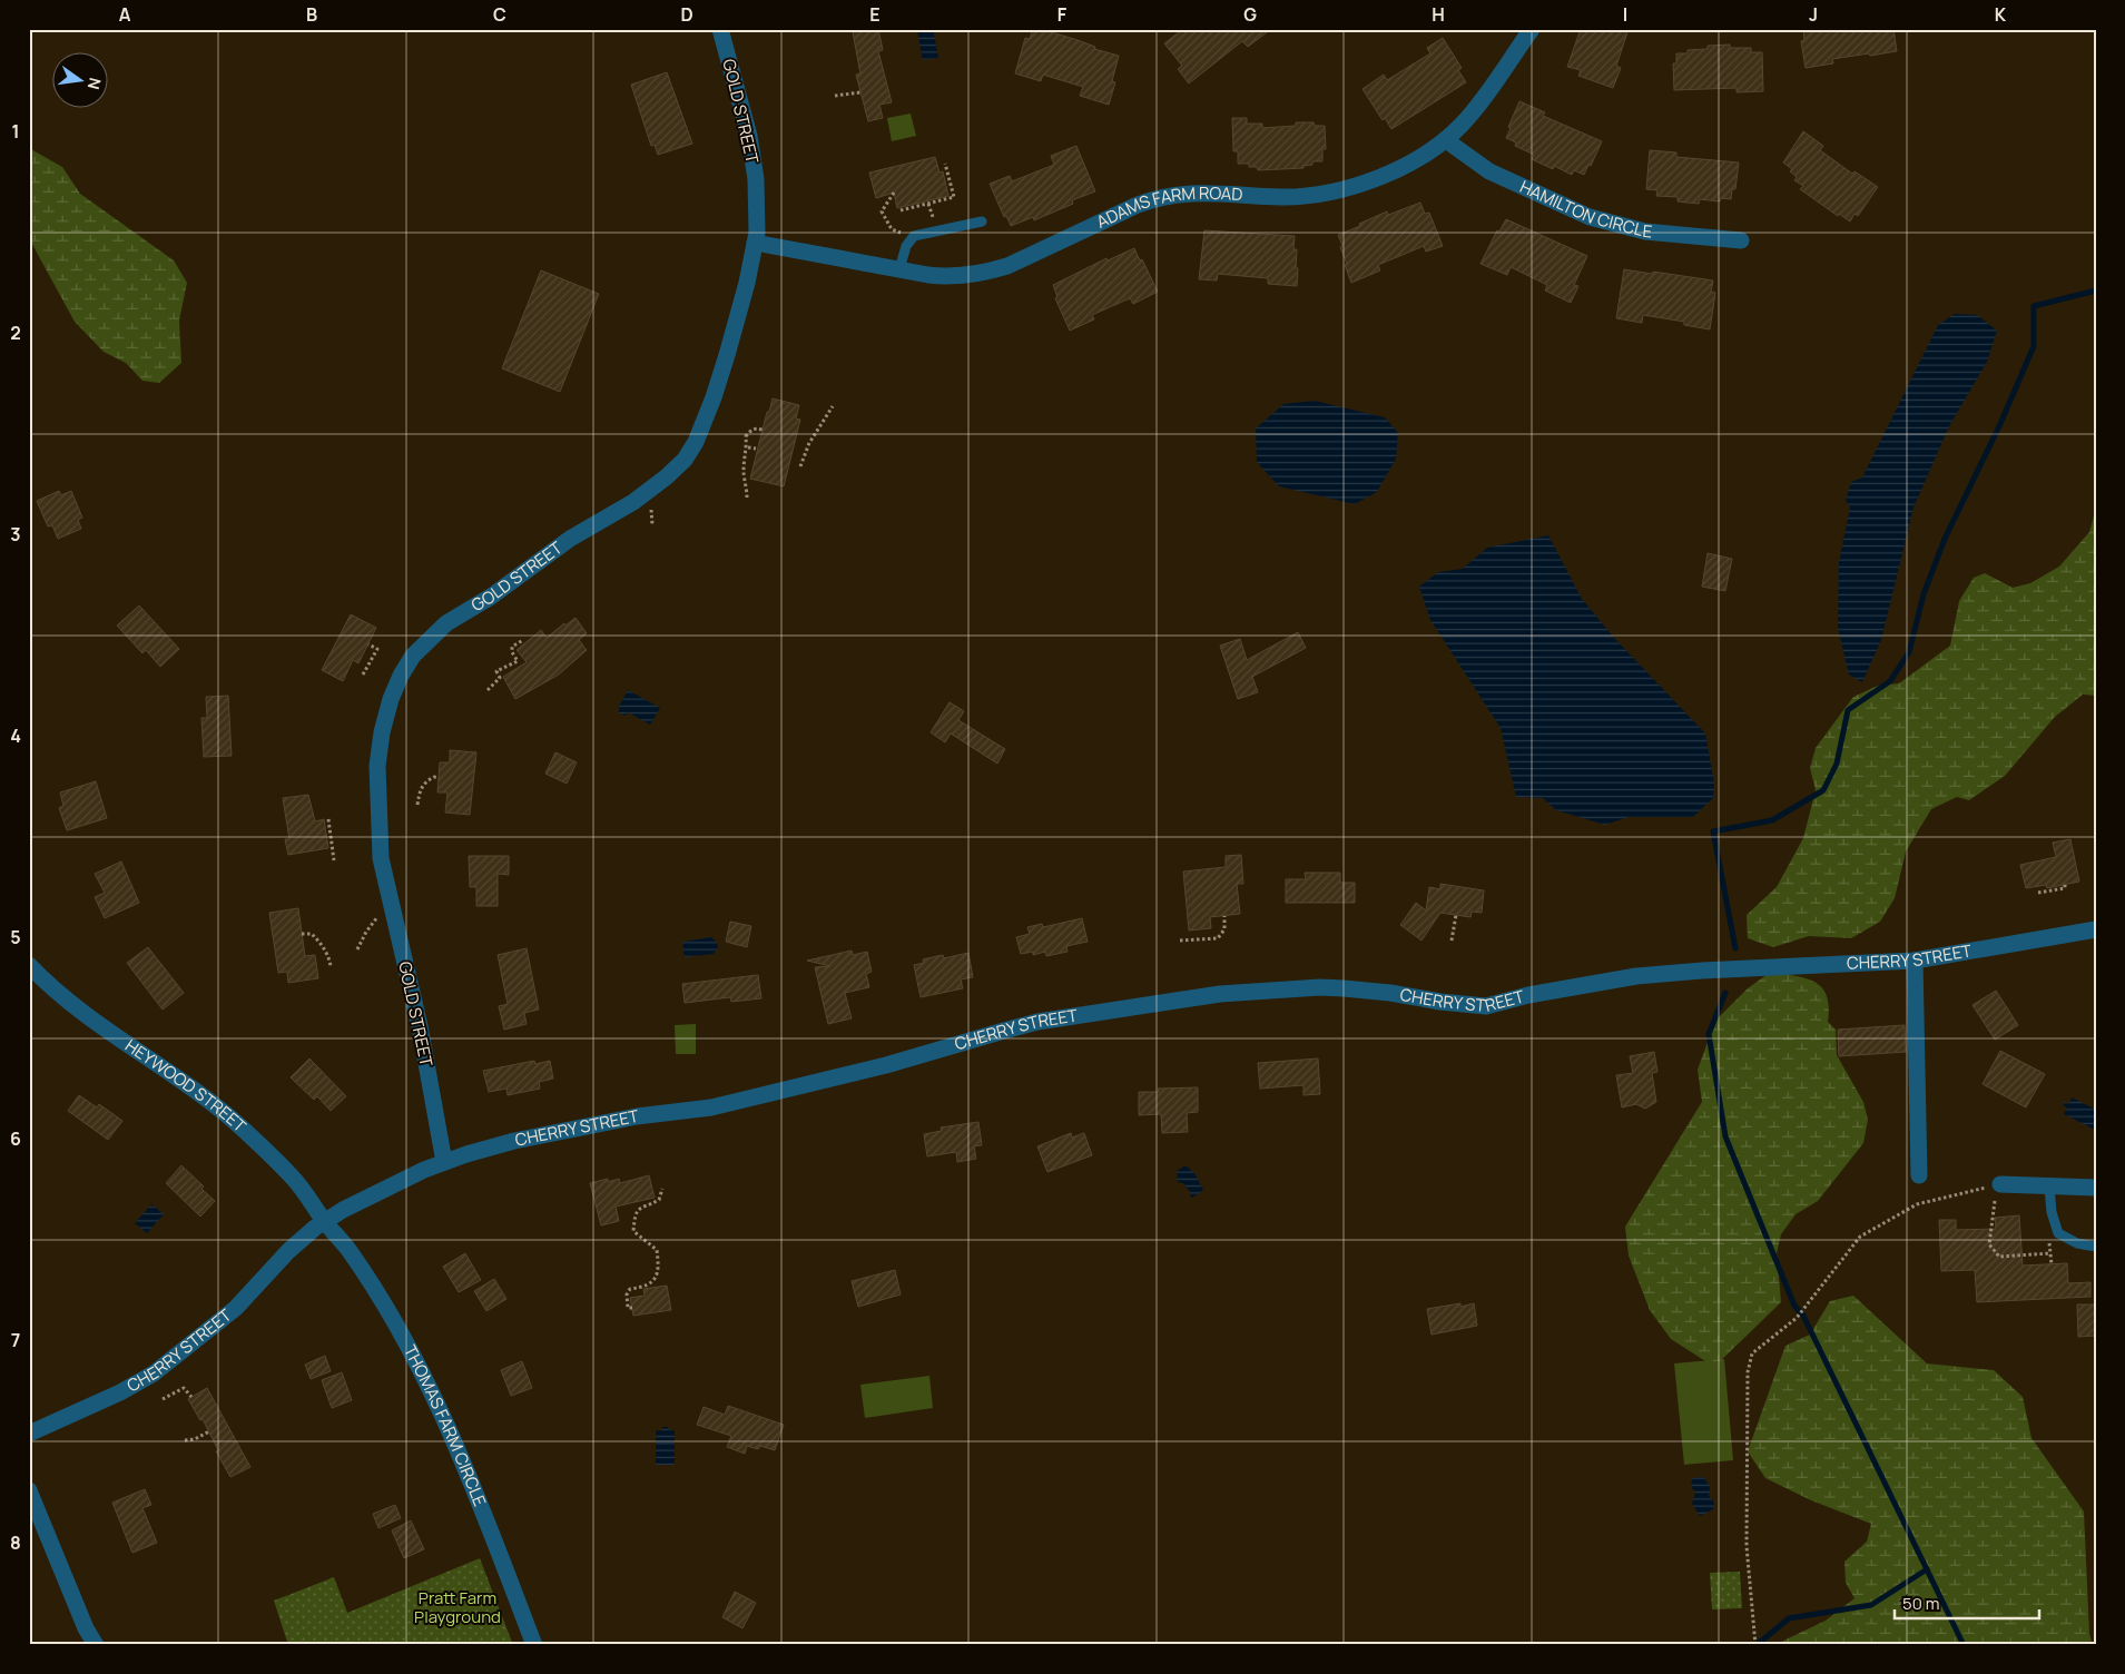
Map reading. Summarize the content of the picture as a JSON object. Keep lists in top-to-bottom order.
{
  "streets": {
    "street": [
      "GOLD STREET",
      "HAMILTON CIRCLE",
      "ADAMS FARM ROAD",
      "CHERRY STREET",
      "HEYWOOD STREET",
      "THOMAS FARM CIRCLE"
    ]
  },
  "crossings": [
    ["GOLD STREET", "ADAMS FARM ROAD"],
    ["GOLD STREET", "CHERRY STREET"],
    ["HAMILTON CIRCLE", "ADAMS FARM ROAD"],
    ["CHERRY STREET", "HEYWOOD STREET"],
    ["CHERRY STREET", "THOMAS FARM CIRCLE"],
    ["HEYWOOD STREET", "THOMAS FARM CIRCLE"]
  ],
  "parks": ["Pratt Farm Playground"],
  "scale_bar": "50 m",
  "north": "right",
  "grid": {
    "columns": [
      "A",
      "B",
      "C",
      "D",
      "E",
      "F",
      "G",
      "H",
      "I",
      "J",
      "K"
    ],
    "rows": [
      "1",
      "2",
      "3",
      "4",
      "5",
      "6",
      "7",
      "8"
    ]
  }
}
